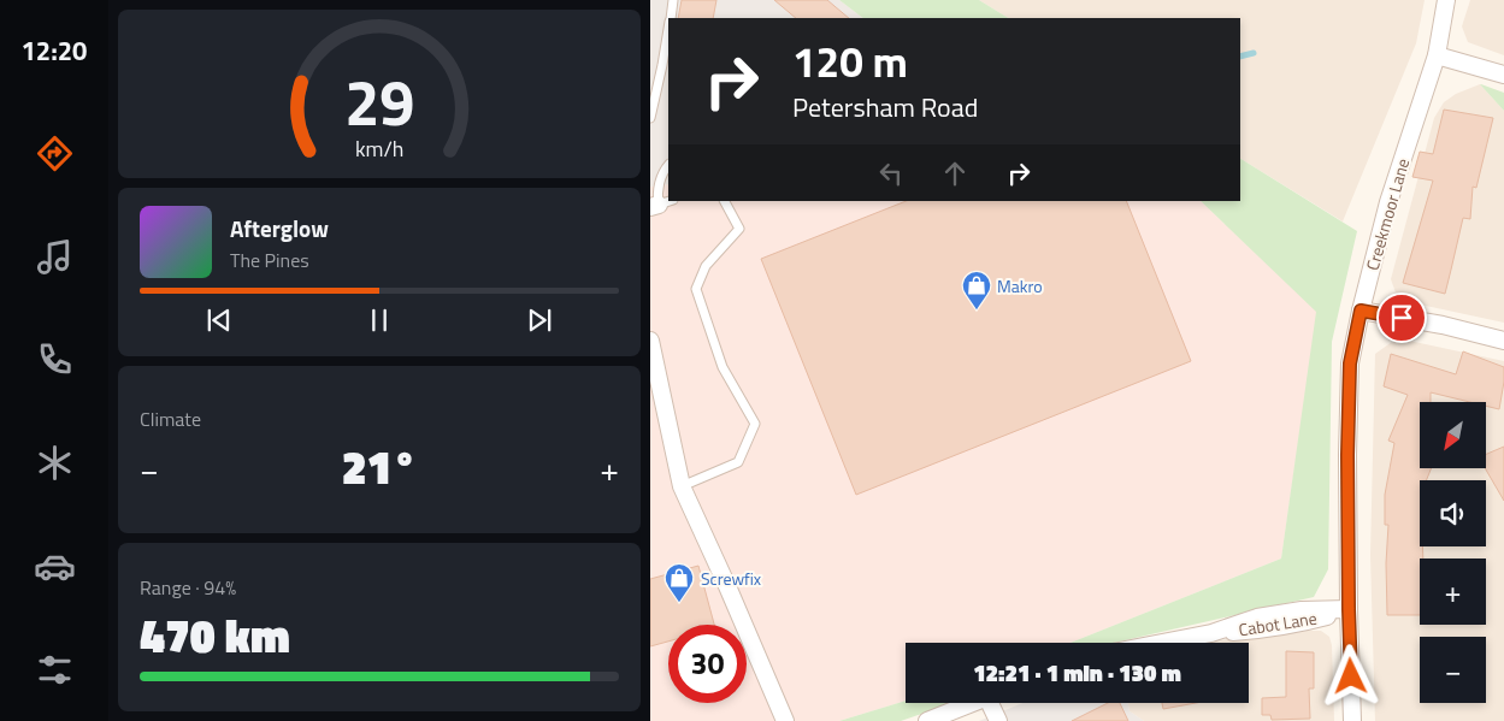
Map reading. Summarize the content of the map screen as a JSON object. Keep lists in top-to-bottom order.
{
  "streets": {
    "street": ["Creekmoor Lane", "Cabot Lane"]
  },
  "crossings": [
    ["Creekmoor Lane", "Cabot Lane"]
  ],
  "places": {
    "shop": ["Makro", "Screwfix"]
  },
  "north": "bottom left",
  "page": {
    "tabs": "12:20",
    "turn": ["120 m", "Petersham Road"],
    "song": ["Afterglow", "The Pines"],
    "tile": [
      "Climate",
      ["Range · 94%", "470 km"]
    ],
    "map_buttons": ["+", "−"],
    "heat": ["−", "21°", "+"],
    "limit": "30",
    "trip": "12:21 · 1 min · 130 m",
    "gauge": ["29", "km/h"]
  }
}
